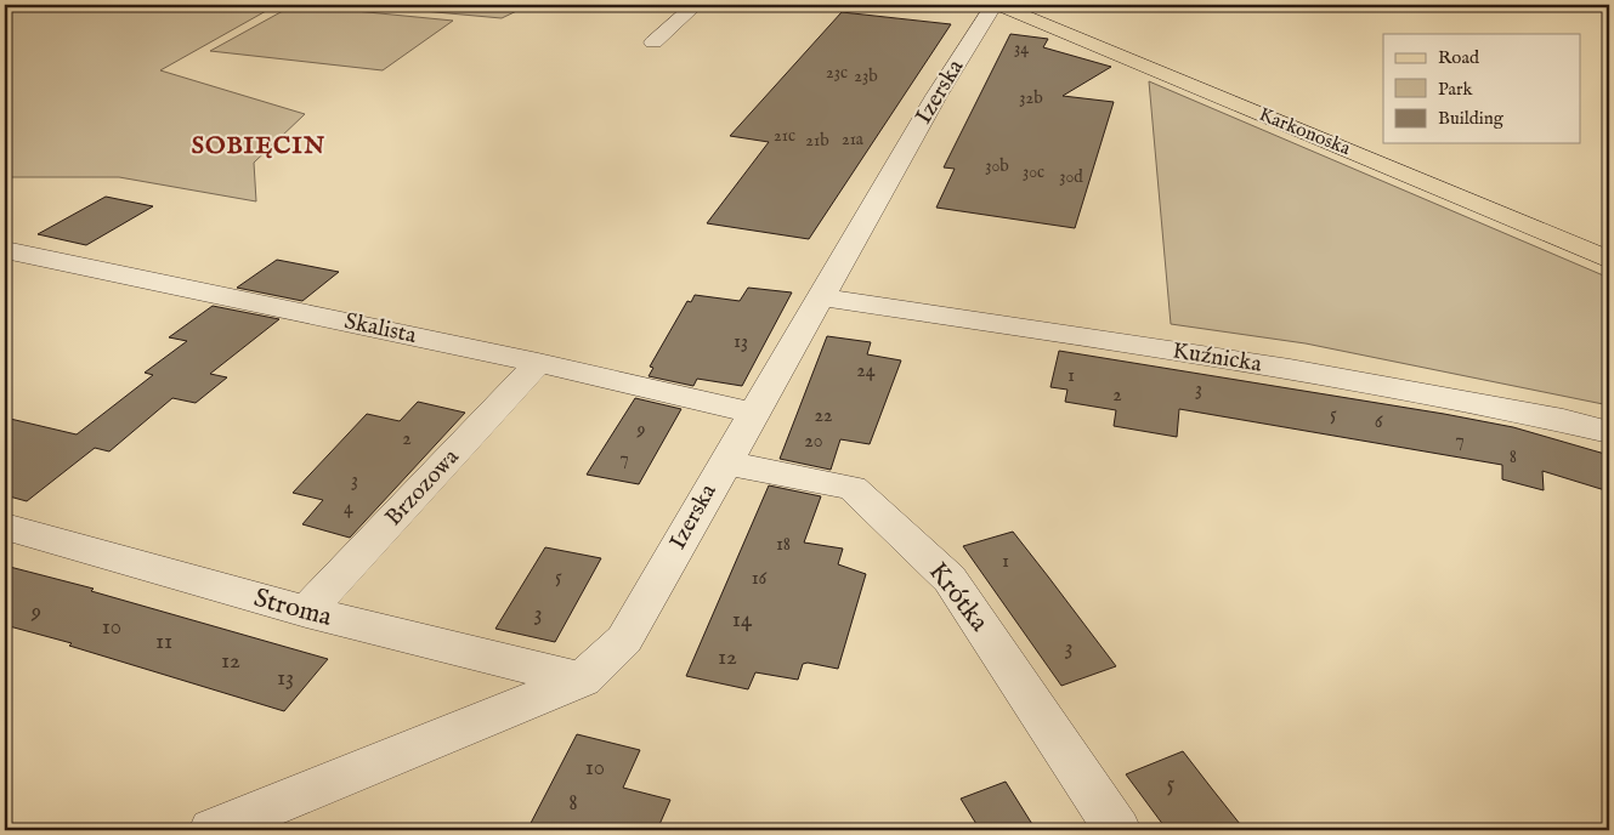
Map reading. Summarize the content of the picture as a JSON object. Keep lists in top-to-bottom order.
{
  "streets": {
    "main road": ["Karkonoska"],
    "street": [
      "Izerska",
      "Skalista",
      "Kuźnicka",
      "Brzozowa",
      "Krótka",
      "Stroma"
    ]
  },
  "crossings": [
    ["Izerska", "Karkonoska"],
    ["Izerska", "Skalista"],
    ["Izerska", "Kuźnicka"],
    ["Izerska", "Krótka"],
    ["Izerska", "Stroma"],
    ["Skalista", "Brzozowa"],
    ["Brzozowa", "Stroma"]
  ],
  "districts": ["SOBIĘCIN"],
  "house_numbers": [
    "34",
    "23c",
    "23b",
    "32b",
    "21c",
    "21a",
    "21b",
    "30b",
    "30c",
    "30d",
    "13",
    "24",
    "1",
    "3",
    "2",
    "5",
    "22",
    "6",
    "9",
    "2",
    "7",
    "20",
    "8",
    "7",
    "3",
    "4",
    "18",
    "1",
    "5",
    "16",
    "9",
    "3",
    "14",
    "10",
    "11",
    "3",
    "12",
    "12",
    "13",
    "10",
    "5",
    "8"
  ],
  "legend": ["Road", "Park", "Building"]
}
